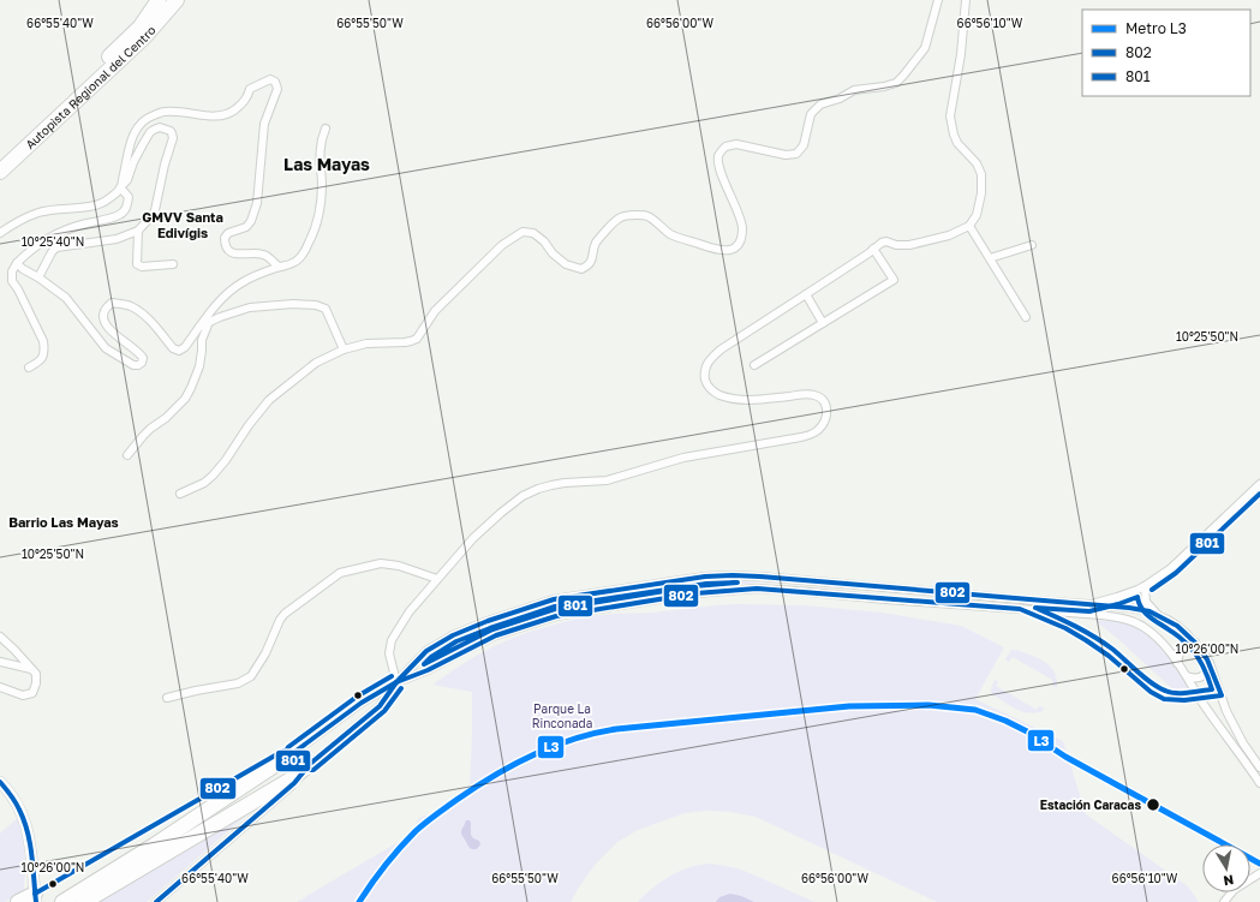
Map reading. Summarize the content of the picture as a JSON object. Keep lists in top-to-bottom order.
{
  "streets": {
    "highway": ["Autopista Regional del Centro"]
  },
  "districts": ["Las Mayas", "GMVV Santa Edivígis", "Barrio Las Mayas"],
  "parks": ["Parque La Rinconada"],
  "places": ["Estación Caracas"],
  "lines": ["transit line 801", "transit line 802", "metro line L3"],
  "legend": ["Metro L3", "802", "801"],
  "north": "bottom",
  "coordinates": [
    "66°55'40\"W",
    "66°55'50\"W",
    "66°56'00\"W",
    "66°56'10\"W",
    "10°25'40\"N",
    "10°25'50\"N",
    "10°26'00\"N"
  ]
}
